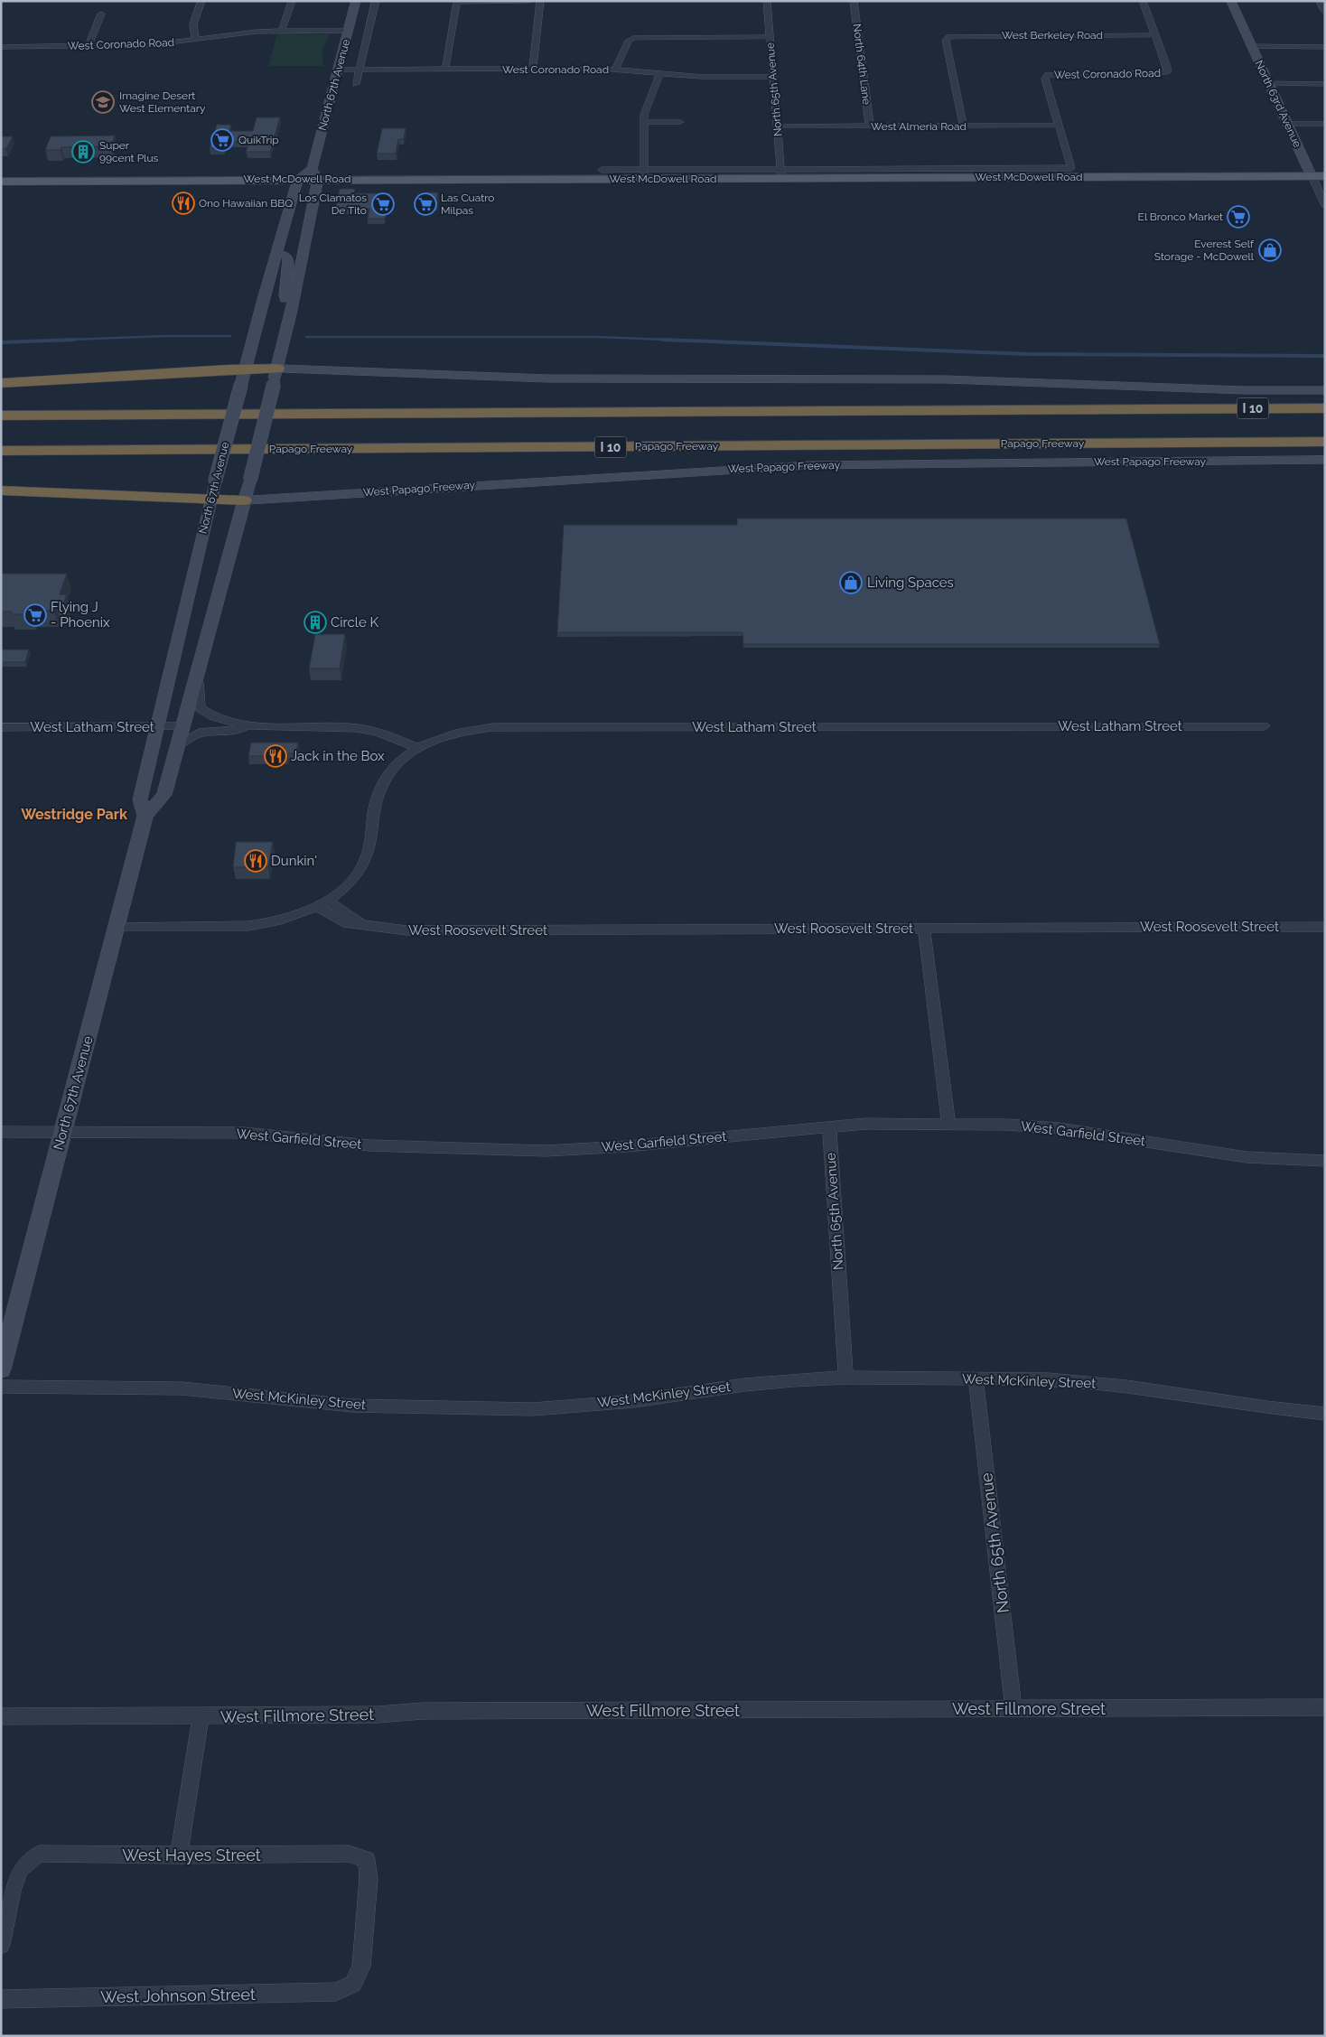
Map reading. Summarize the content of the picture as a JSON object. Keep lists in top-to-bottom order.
{
  "streets": {
    "highway": ["I 10", "Papago Freeway"],
    "main road": [
      "North 67th Avenue",
      "North 63rd Avenue",
      "West McDowell Road",
      "West Papago Freeway"
    ],
    "street": [
      "West Berkeley Road",
      "West Coronado Road",
      "North 64th Lane",
      "North 65th Avenue",
      "West Almeria Road",
      "West Latham Street",
      "West Roosevelt Street",
      "West Garfield Street",
      "West McKinley Street",
      "West Fillmore Street",
      "West Hayes Street",
      "West Johnson Street"
    ]
  },
  "crossings": [
    ["West Berkeley Road", "West Coronado Road"],
    ["West Berkeley Road", "West Almeria Road"],
    ["West Coronado Road", "North 67th Avenue"],
    ["West Coronado Road", "North 65th Avenue"],
    ["West Coronado Road", "West Almeria Road"],
    ["West Coronado Road", "West McDowell Road"],
    ["North 64th Lane", "West Almeria Road"],
    ["North 67th Avenue", "West McDowell Road"],
    ["North 67th Avenue", "West Papago Freeway"],
    ["North 67th Avenue", "West Latham Street"],
    ["North 67th Avenue", "West Garfield Street"],
    ["North 65th Avenue", "West Almeria Road"],
    ["North 65th Avenue", "West McDowell Road"],
    ["North 65th Avenue", "West Garfield Street"],
    ["North 65th Avenue", "West McKinley Street"],
    ["North 65th Avenue", "West Fillmore Street"],
    ["North 63rd Avenue", "West McDowell Road"],
    ["West Almeria Road", "West McDowell Road"],
    ["West Hayes Street", "West Johnson Street"]
  ],
  "districts": ["Westridge Park"],
  "places": {
    "school or university": ["Imagine Desert West Elementary"],
    "supermarket": [
      "QuikTrip",
      "Los Clamatos De Tito",
      "Las Cuatro Milpas",
      "El Bronco Market",
      "Flying J - Phoenix"
    ],
    "building": ["Super 99cent Plus", "Circle K"],
    "restaurant": ["Ono Hawaiian BBQ", "Jack in the Box", "Dunkin'"],
    "shop": ["Everest Self Storage - McDowell", "Living Spaces"]
  }
}
